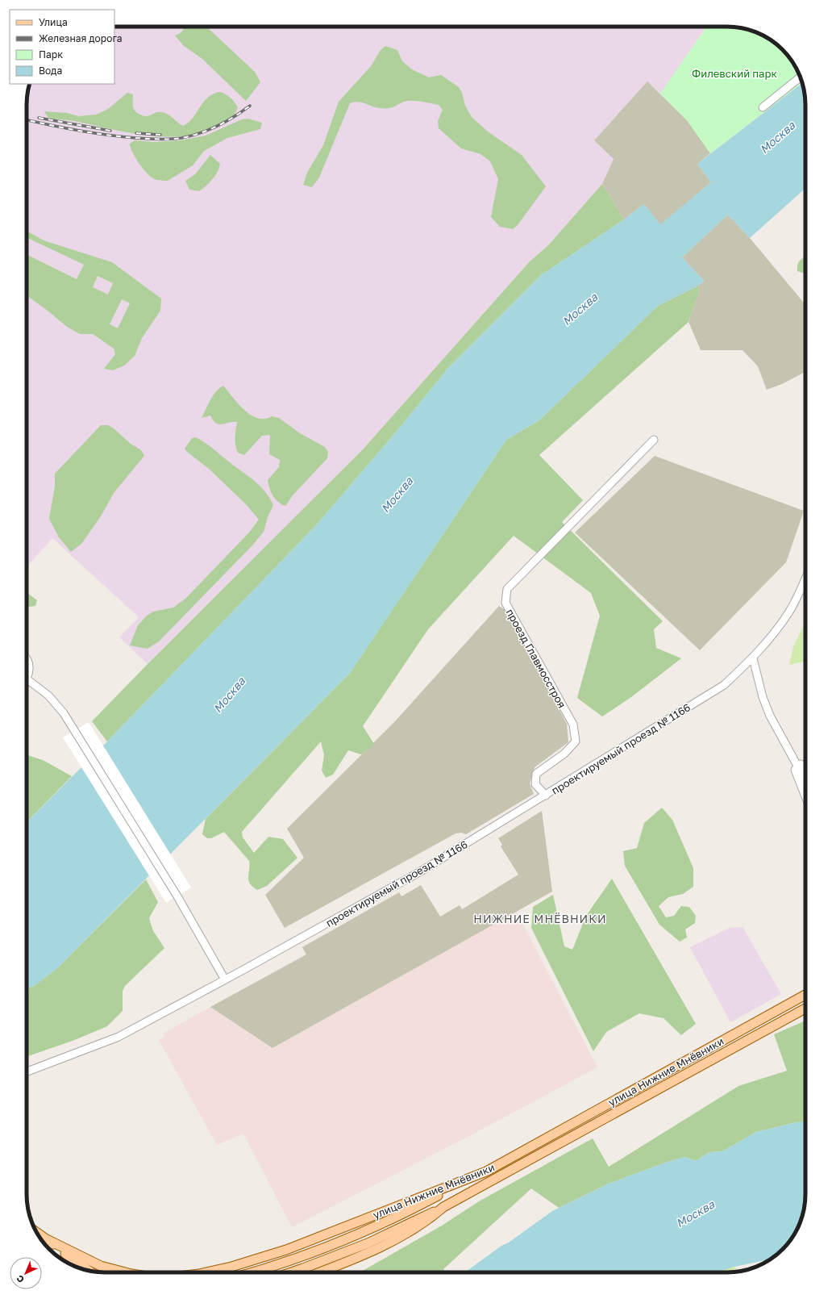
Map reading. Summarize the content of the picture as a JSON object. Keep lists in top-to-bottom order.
{
  "streets": {
    "main road": ["улица Нижние Мнёвники"],
    "street": ["проезд Главмосстроя", "проектируемый проезд № 1166"]
  },
  "crossings": [
    ["проезд Главмосстроя", "проектируемый проезд № 1166"]
  ],
  "districts": ["НИЖНИЕ МНЁВНИКИ"],
  "water": ["Москва"],
  "parks": ["Филевский парк"],
  "legend": [
    "Улица",
    "Железная дорога",
    "Парк",
    "Вода"
  ],
  "north": "bottom left"
}
